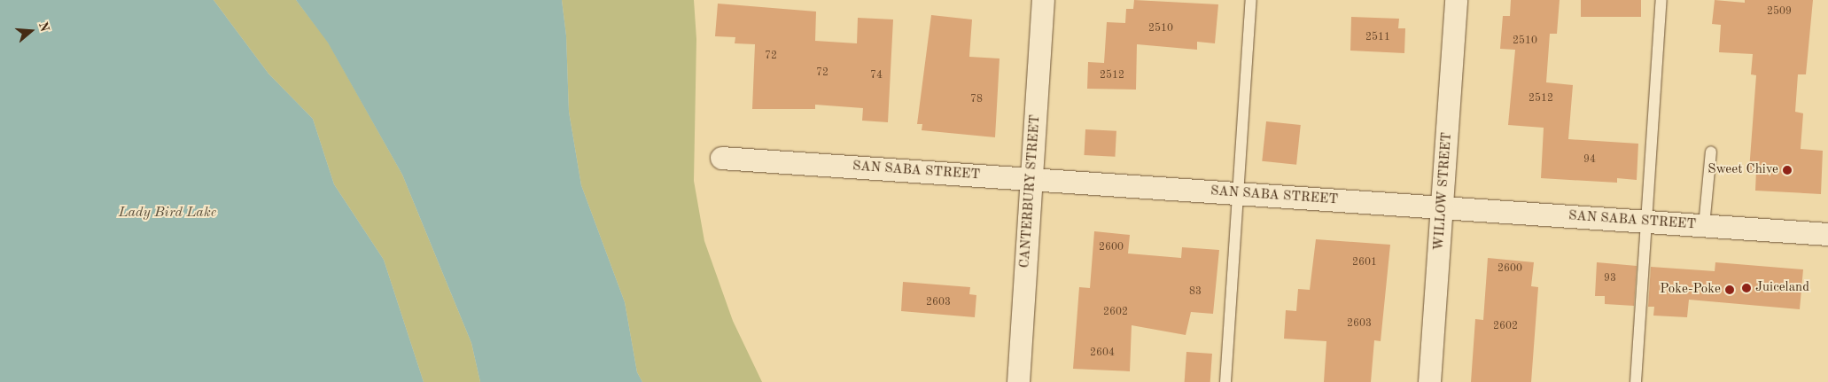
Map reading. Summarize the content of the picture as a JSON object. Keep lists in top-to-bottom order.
{
  "streets": {
    "street": ["SAN SABA STREET", "CANTERBURY STREET", "WILLOW STREET"]
  },
  "crossings": [
    ["SAN SABA STREET", "CANTERBURY STREET"],
    ["SAN SABA STREET", "WILLOW STREET"]
  ],
  "water": ["Lady Bird Lake"],
  "places": ["Sweet Chive", "Juiceland", "Poke-Poke"],
  "house_numbers": [
    "2509",
    "2510",
    "2511",
    "2510",
    "72",
    "72",
    "74",
    "2512",
    "2512",
    "78",
    "94",
    "2600",
    "2601",
    "2600",
    "93",
    "83",
    "2603",
    "2602",
    "2603",
    "2602",
    "2604"
  ],
  "north": "right"
}
